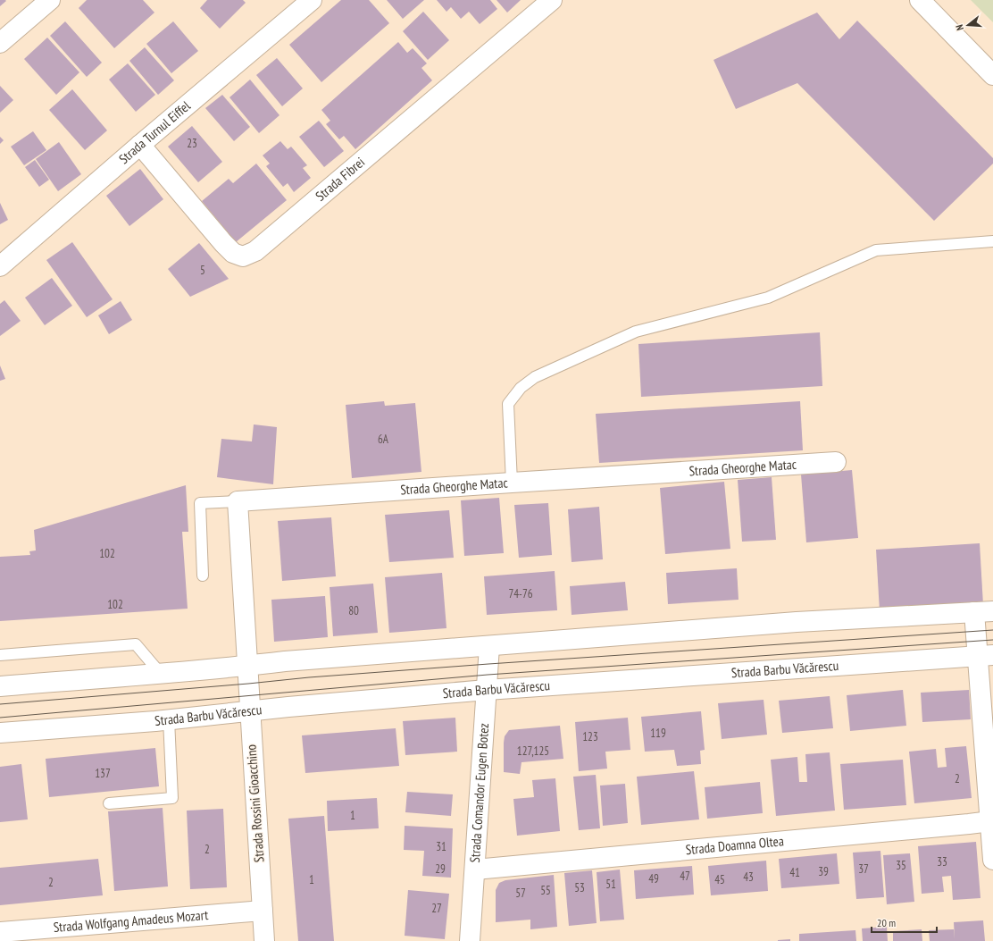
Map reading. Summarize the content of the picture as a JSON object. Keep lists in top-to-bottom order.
{
  "streets": {
    "street": [
      "Strada Turnul Eiffel",
      "Strada Fibrei",
      "Strada Gheorghe Matac",
      "Strada Barbu Văcărescu",
      "Strada Comandor Eugen Botez",
      "Strada Rossini Gioacchino",
      "Strada Doamna Oltea",
      "Strada Wolfgang Amadeus Mozart"
    ]
  },
  "crossings": [
    ["Strada Turnul Eiffel", "Strada Fibrei"],
    ["Strada Barbu Văcărescu", "Strada Comandor Eugen Botez"],
    ["Strada Barbu Văcărescu", "Strada Rossini Gioacchino"],
    ["Strada Comandor Eugen Botez", "Strada Doamna Oltea"],
    ["Strada Rossini Gioacchino", "Strada Wolfgang Amadeus Mozart"]
  ],
  "house_numbers": [
    "23",
    "5",
    "6A",
    "102",
    "74-76",
    "102",
    "80",
    "119",
    "123",
    "127,125",
    "137",
    "2",
    "1",
    "31",
    "2",
    "33",
    "35",
    "29",
    "37",
    "39",
    "41",
    "47",
    "43",
    "49",
    "1",
    "45",
    "2",
    "51",
    "53",
    "55",
    "57",
    "27"
  ],
  "scale_bar": "20 m",
  "north": "left"
}
